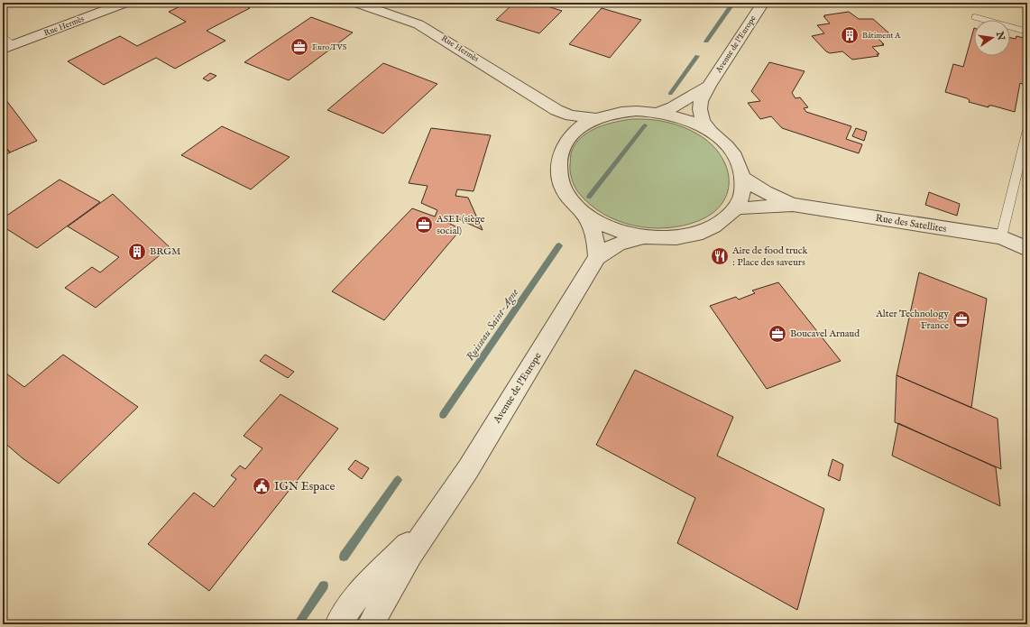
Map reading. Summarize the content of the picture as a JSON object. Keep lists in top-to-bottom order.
{
  "streets": {
    "street": ["Rue Hermès", "Avenue de l'Europe", "Rue des Satellites"]
  },
  "water": ["Ruisseau Saint-Agne"],
  "places": {
    "building": ["Bâtiment A", "BRGM"],
    "office": [
      "Euro TVS",
      "ASEI (siège social)",
      "Alter Technology France",
      "Boucavel Arnaud"
    ],
    "restaurant": ["Aire de food truck : Place des saveurs"],
    "public building": ["IGN Espace"]
  },
  "north": "right"
}
